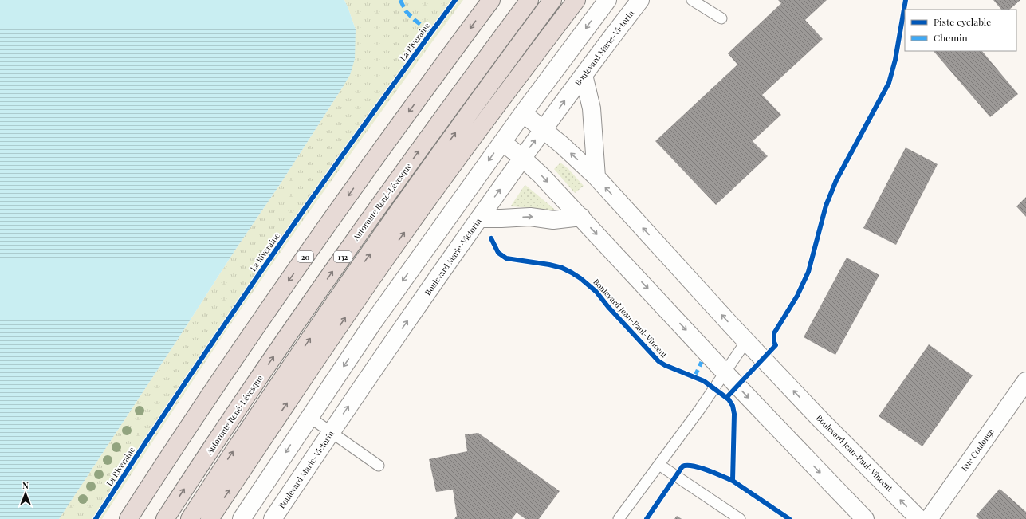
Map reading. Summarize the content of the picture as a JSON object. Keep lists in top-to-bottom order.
{
  "streets": {
    "highway": ["Autoroute René-Lévesque", "20", "132"],
    "street": ["Boulevard Marie-Victorin", "Boulevard Jean-Paul-Vincent", "Rue Coulonge"],
    "cycle path": ["La Riveraine"]
  },
  "crossings": [
    ["Boulevard Marie-Victorin", "Boulevard Jean-Paul-Vincent"]
  ],
  "legend": ["Piste cyclable", "Chemin"],
  "north": "top"
}
